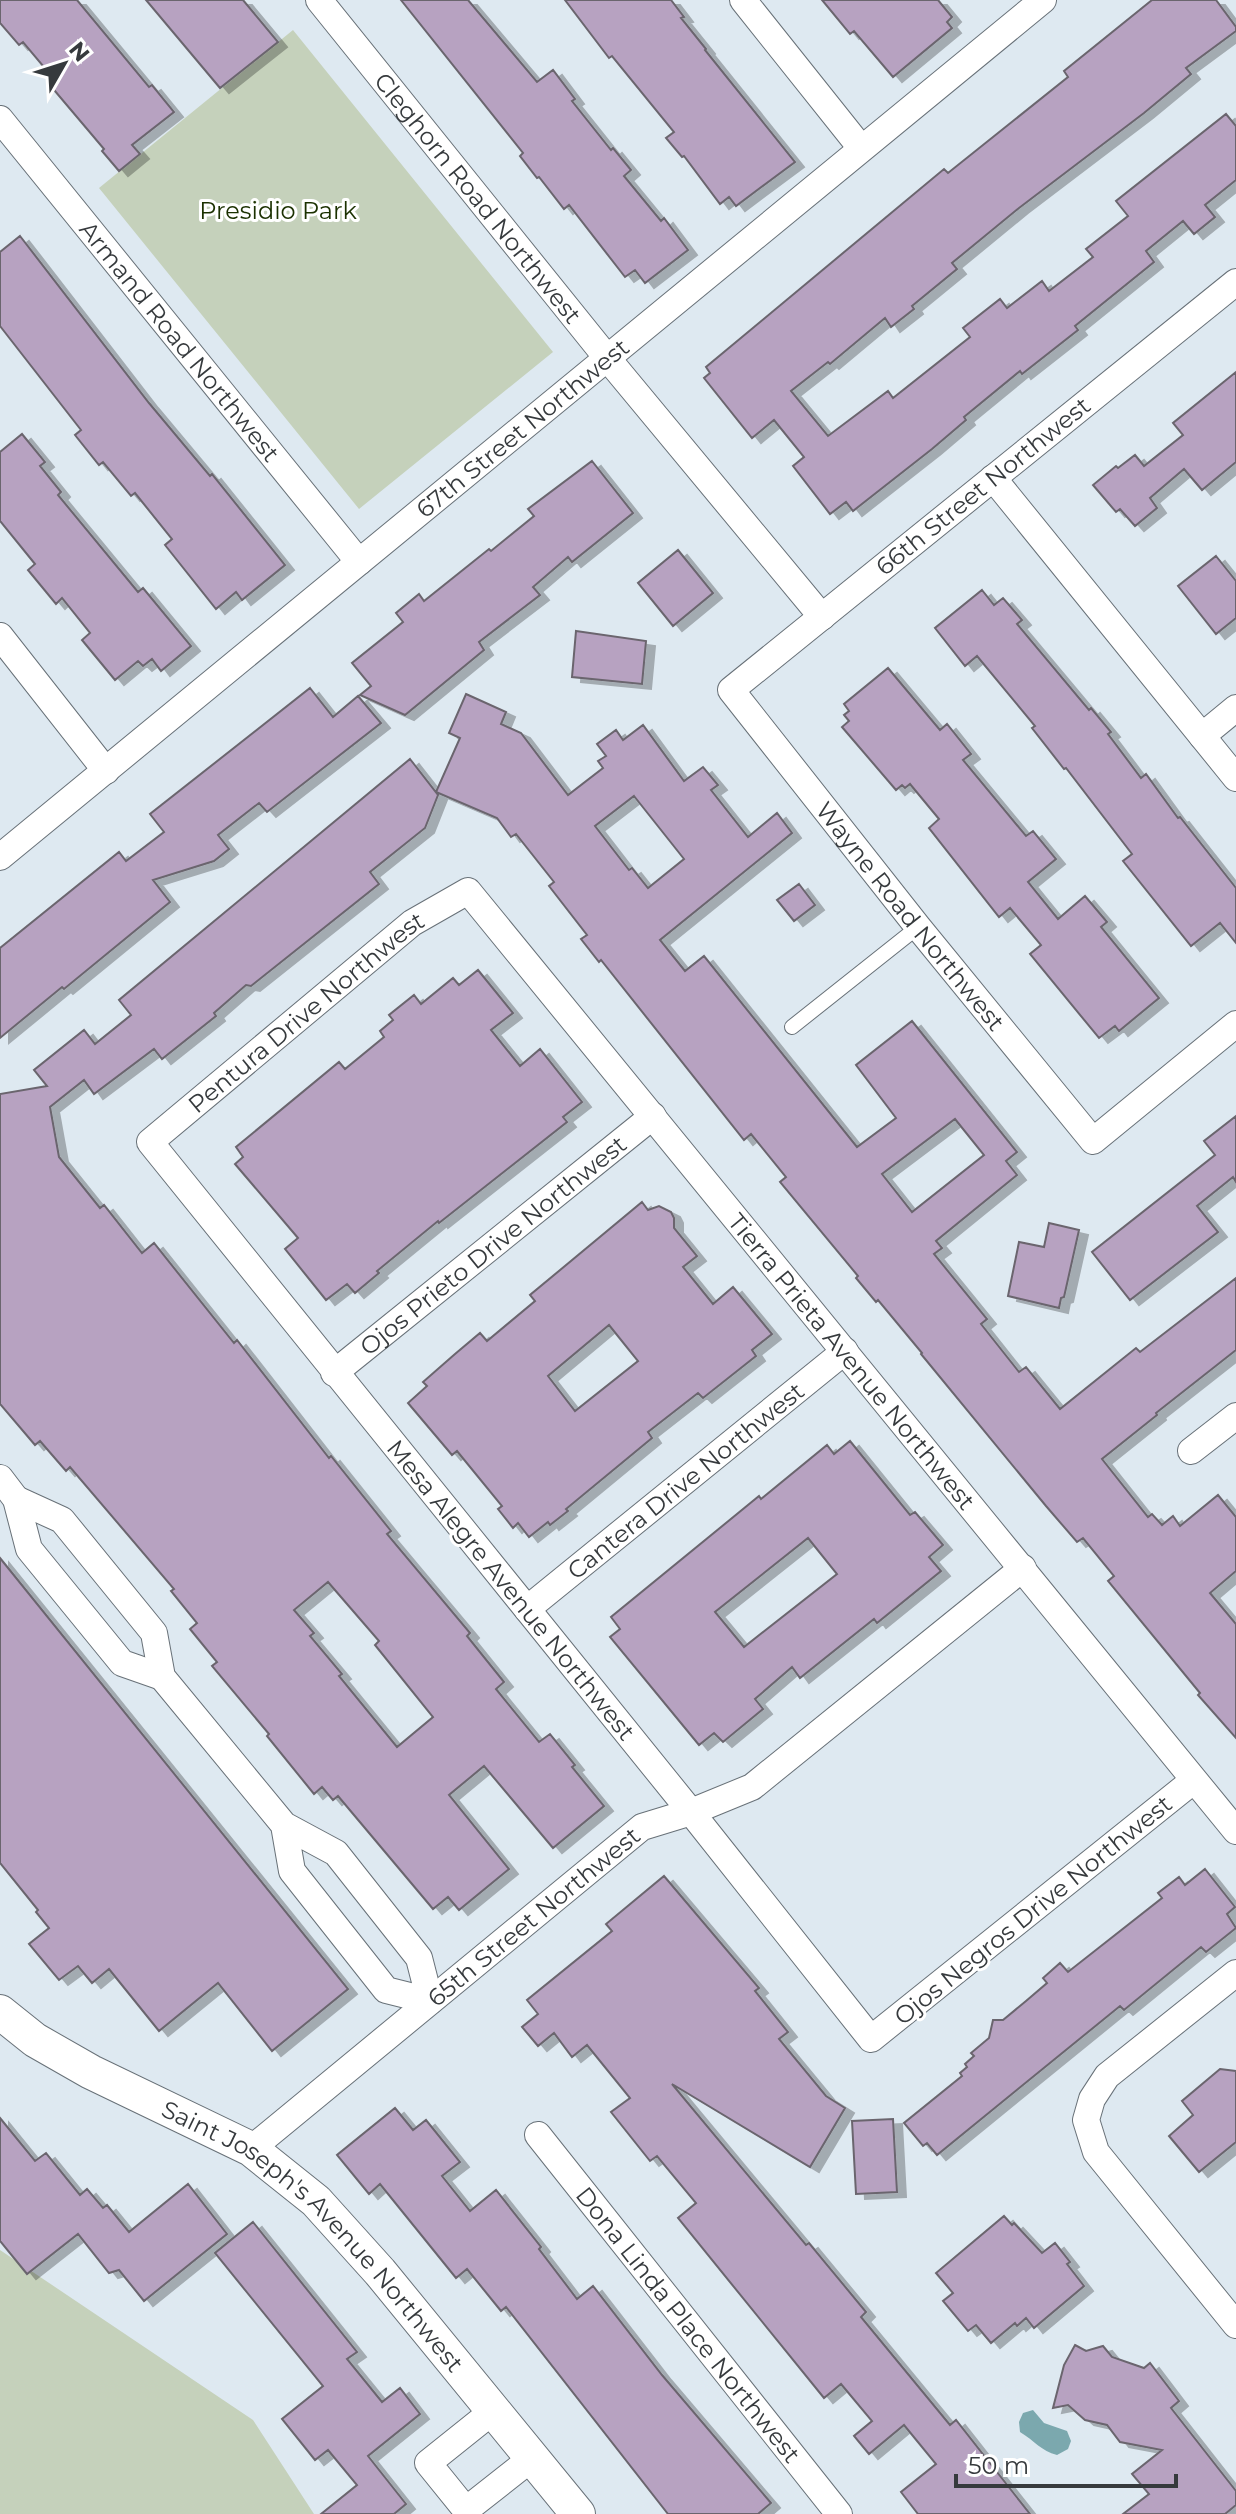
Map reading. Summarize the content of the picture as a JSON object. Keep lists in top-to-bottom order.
{
  "streets": {
    "street": [
      "Cleghorn Road Northwest",
      "Armand Road Northwest",
      "67th Street Northwest",
      "66th Street Northwest",
      "Wayne Road Northwest",
      "Pentura Drive Northwest",
      "Ojos Prieto Drive Northwest",
      "Tierra Prieta Avenue Northwest",
      "Cantera Drive Northwest",
      "Mesa Alegre Avenue Northwest",
      "Ojos Negros Drive Northwest",
      "65th Street Northwest",
      "Saint Joseph's Avenue Northwest",
      "Dona Linda Place Northwest"
    ]
  },
  "crossings": [
    ["Cleghorn Road Northwest", "67th Street Northwest"],
    ["Cleghorn Road Northwest", "66th Street Northwest"],
    ["Armand Road Northwest", "67th Street Northwest"],
    ["66th Street Northwest", "Wayne Road Northwest"],
    ["Pentura Drive Northwest", "Tierra Prieta Avenue Northwest"],
    ["Pentura Drive Northwest", "Mesa Alegre Avenue Northwest"],
    ["Ojos Prieto Drive Northwest", "Tierra Prieta Avenue Northwest"],
    ["Ojos Prieto Drive Northwest", "Mesa Alegre Avenue Northwest"],
    ["Tierra Prieta Avenue Northwest", "Cantera Drive Northwest"],
    ["Tierra Prieta Avenue Northwest", "Ojos Negros Drive Northwest"],
    ["Tierra Prieta Avenue Northwest", "65th Street Northwest"],
    ["Cantera Drive Northwest", "Mesa Alegre Avenue Northwest"],
    ["Mesa Alegre Avenue Northwest", "Ojos Negros Drive Northwest"],
    ["Mesa Alegre Avenue Northwest", "65th Street Northwest"],
    ["65th Street Northwest", "Saint Joseph's Avenue Northwest"]
  ],
  "parks": ["Presidio Park"],
  "scale_bar": "50 m",
  "north": "top right"
}
